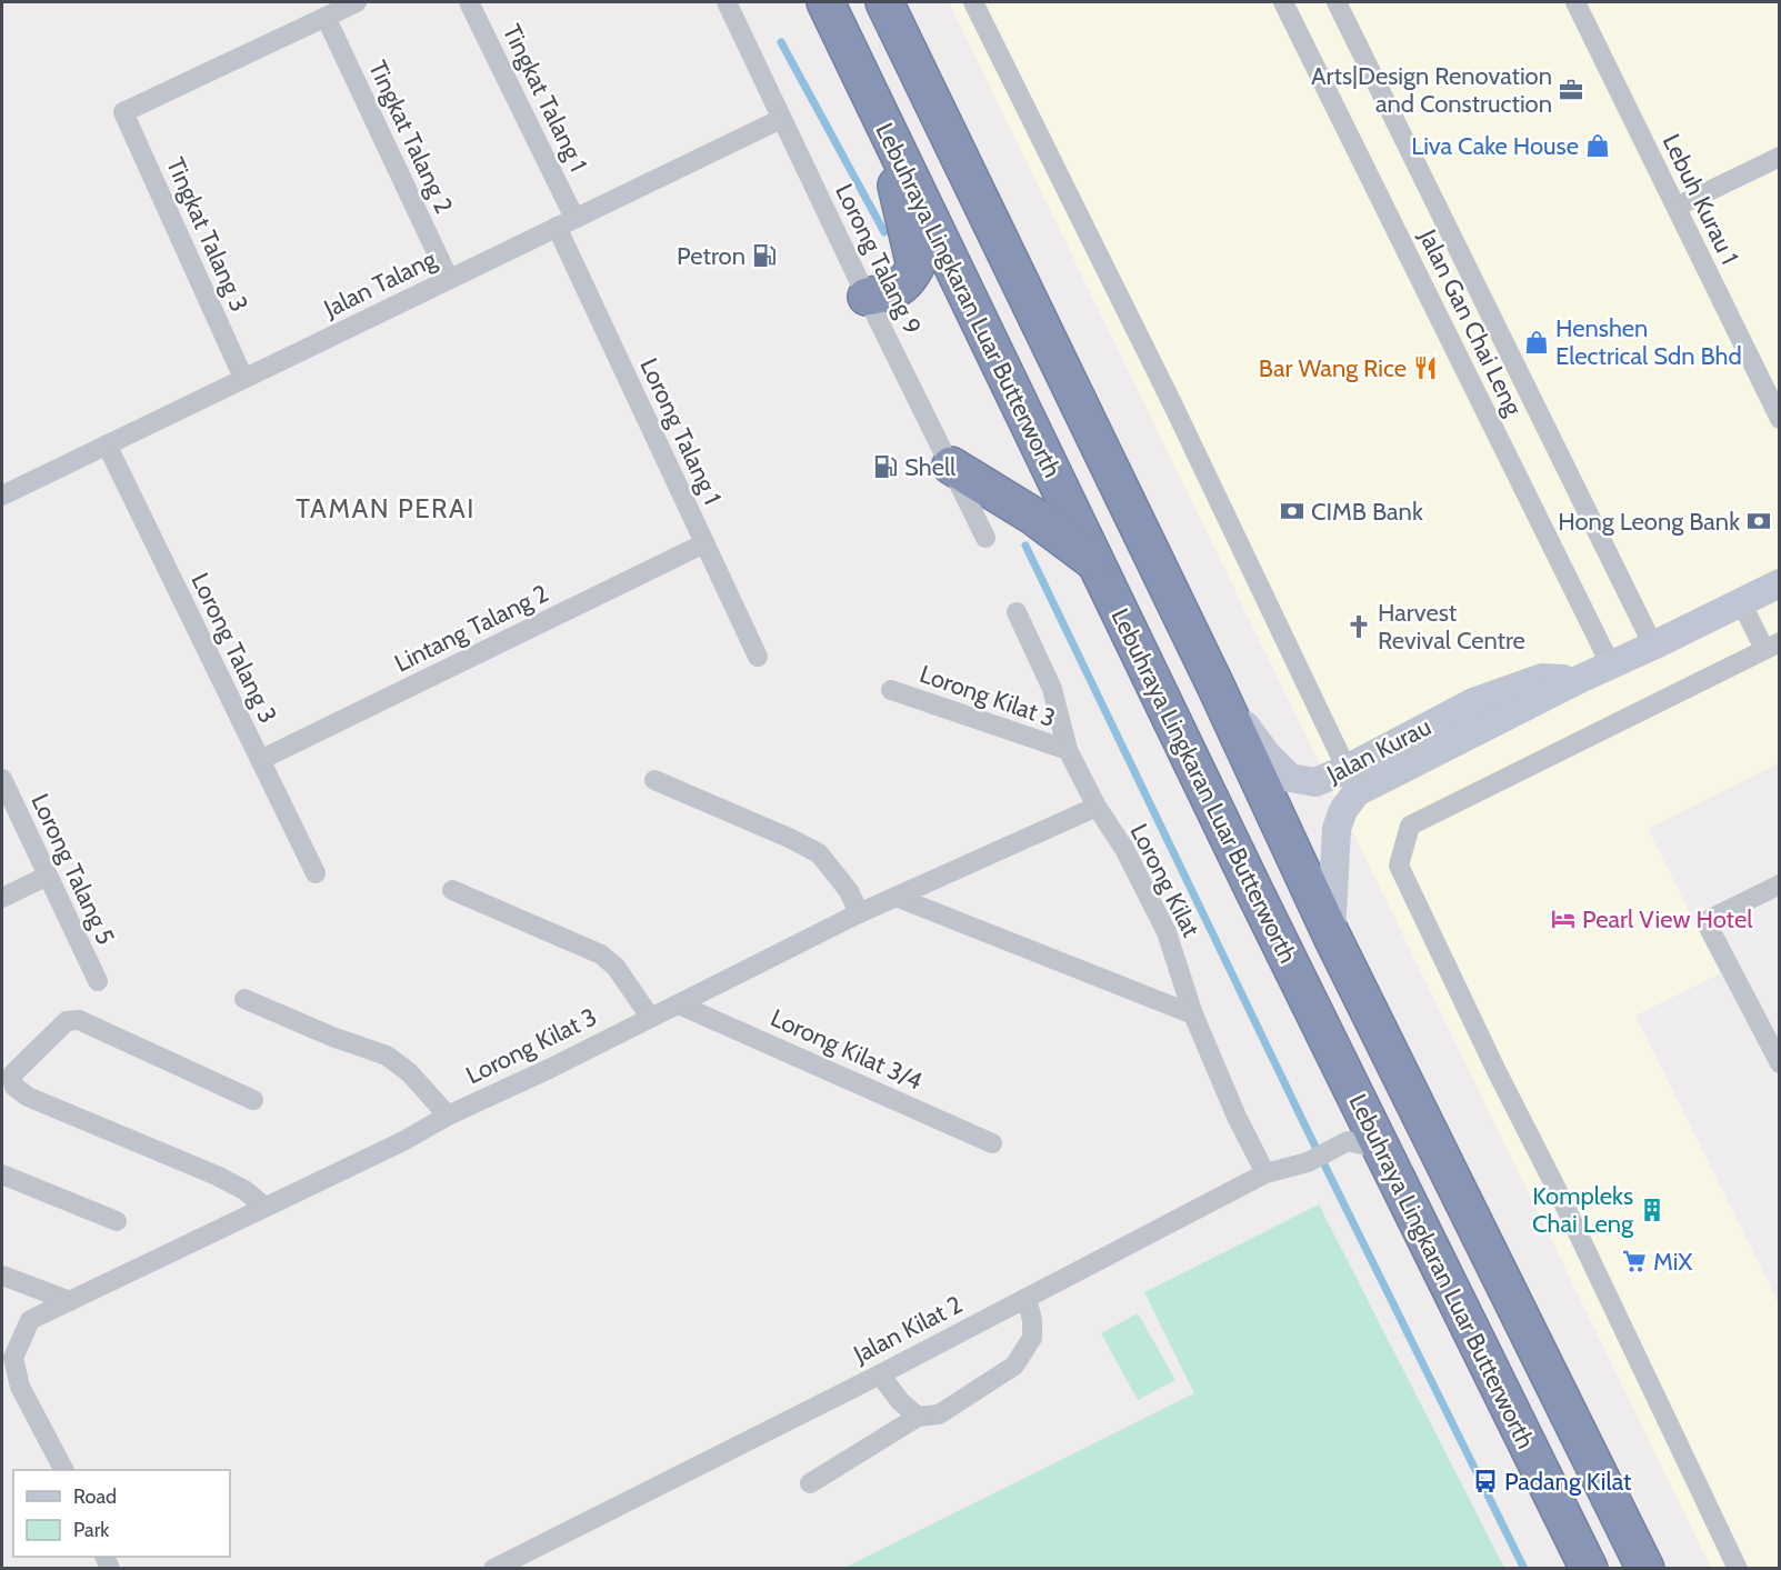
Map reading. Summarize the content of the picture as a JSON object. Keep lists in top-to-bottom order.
{
  "streets": {
    "highway": ["Lebuhraya Lingkaran Luar Butterworth"],
    "street": [
      "Tingkat Talang 1",
      "Tingkat Talang 2",
      "Lebuh Kurau 1",
      "Tingkat Talang 3",
      "Lorong Talang 9",
      "Jalan Talang",
      "Jalan Gan Chai Leng",
      "Lorong Talang 1",
      "Lintang Talang 2",
      "Lorong Talang 3",
      "Lorong Kilat 3",
      "Jalan Kurau",
      "Lorong Talang 5",
      "Lorong Kilat",
      "Lorong Kilat 3/4",
      "Jalan Kilat 2"
    ]
  },
  "crossings": [
    ["Tingkat Talang 1", "Jalan Talang"],
    ["Tingkat Talang 2", "Tingkat Talang 3"],
    ["Tingkat Talang 2", "Jalan Talang"],
    ["Tingkat Talang 3", "Jalan Talang"],
    ["Lorong Talang 9", "Jalan Talang"],
    ["Jalan Talang", "Lorong Talang 1"],
    ["Jalan Talang", "Lorong Talang 3"],
    ["Lebuhraya Lingkaran Luar Butterworth", "Jalan Kurau"],
    ["Jalan Gan Chai Leng", "Jalan Kurau"],
    ["Lorong Talang 1", "Lintang Talang 2"],
    ["Lintang Talang 2", "Lorong Talang 3"],
    ["Lorong Kilat 3", "Lorong Kilat"],
    ["Lorong Kilat 3", "Lorong Kilat 3/4"],
    ["Lorong Kilat", "Jalan Kilat 2"]
  ],
  "districts": ["TAMAN PERAI"],
  "places": {
    "office": ["Arts|Design Renovation and Construction"],
    "shop": ["Liva Cake House", "Henshen Electrical Sdn Bhd"],
    "fuel station": ["Petron", "Shell"],
    "restaurant": ["Bar Wang Rice"],
    "bank": ["CIMB Bank", "Hong Leong Bank"],
    "church": ["Harvest Revival Centre"],
    "hotel": ["Pearl View Hotel"],
    "building": ["Kompleks Chai Leng"],
    "supermarket": ["MiX"],
    "bus stop": ["Padang Kilat"]
  },
  "legend": ["Road", "Park"]
}
